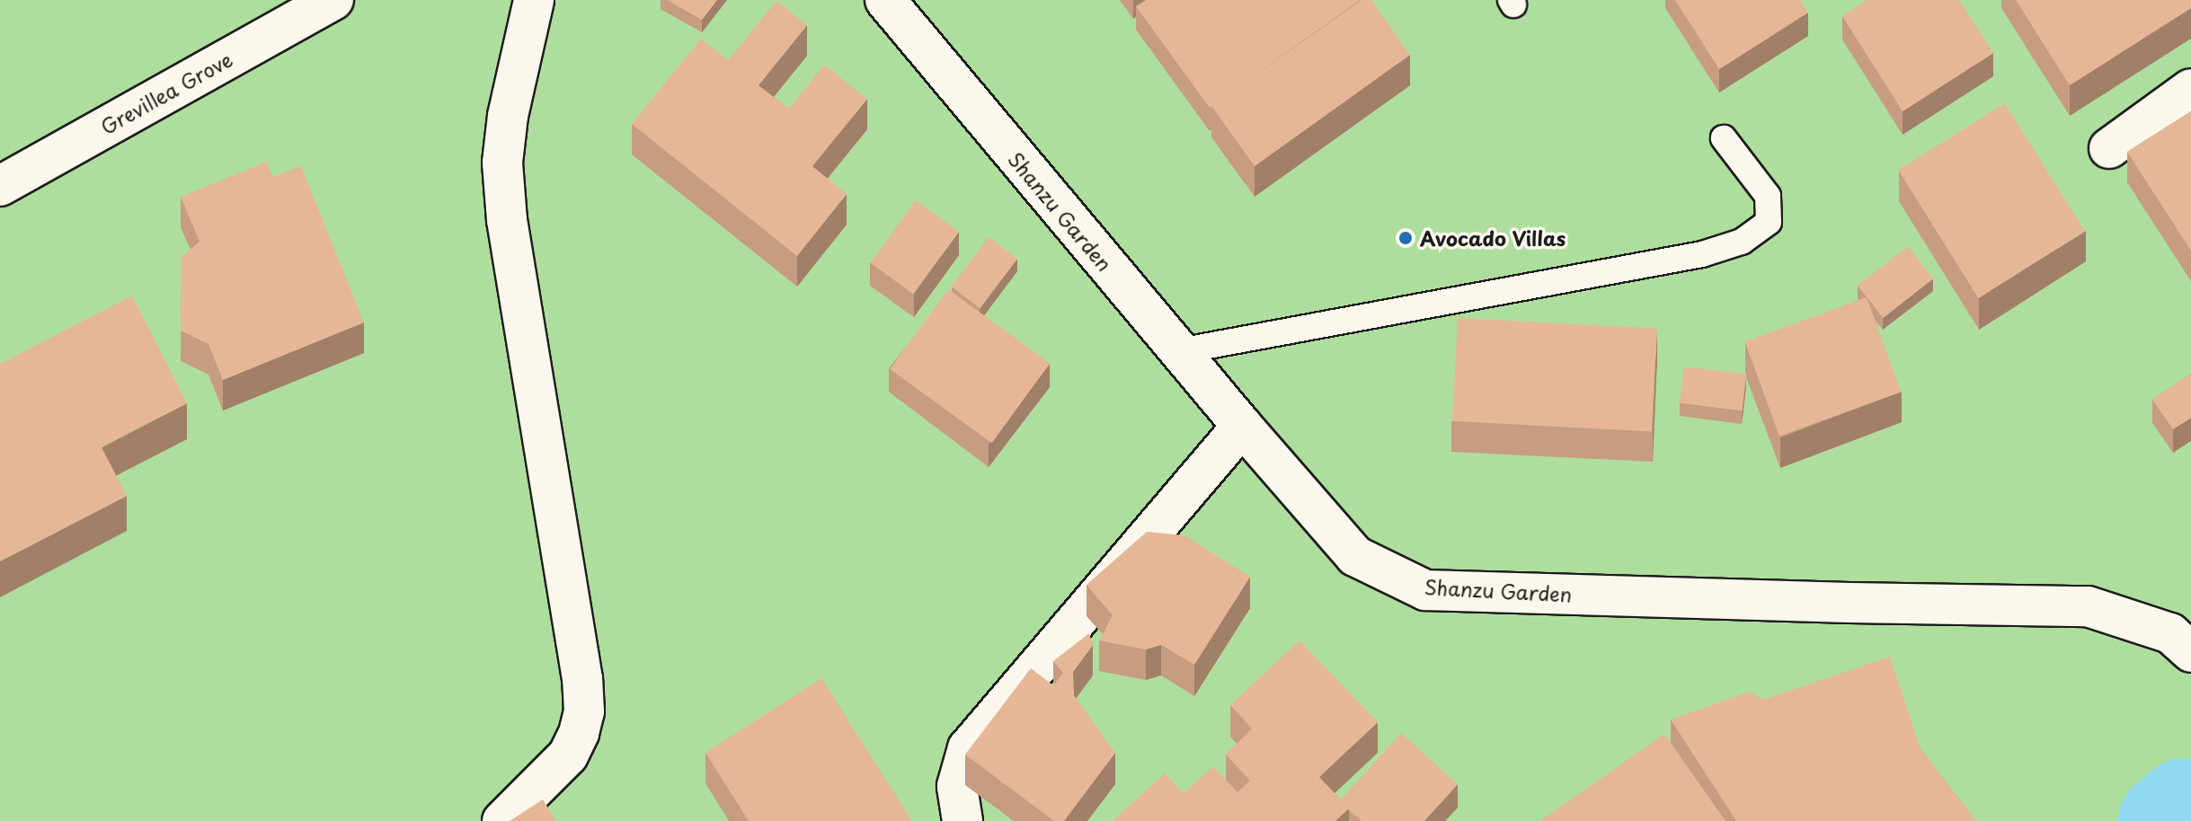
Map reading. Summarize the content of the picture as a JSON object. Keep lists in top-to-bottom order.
{
  "streets": {
    "street": ["Grevillea Grove", "Shanzu Garden"]
  },
  "places": ["Avocado Villas"]
}
